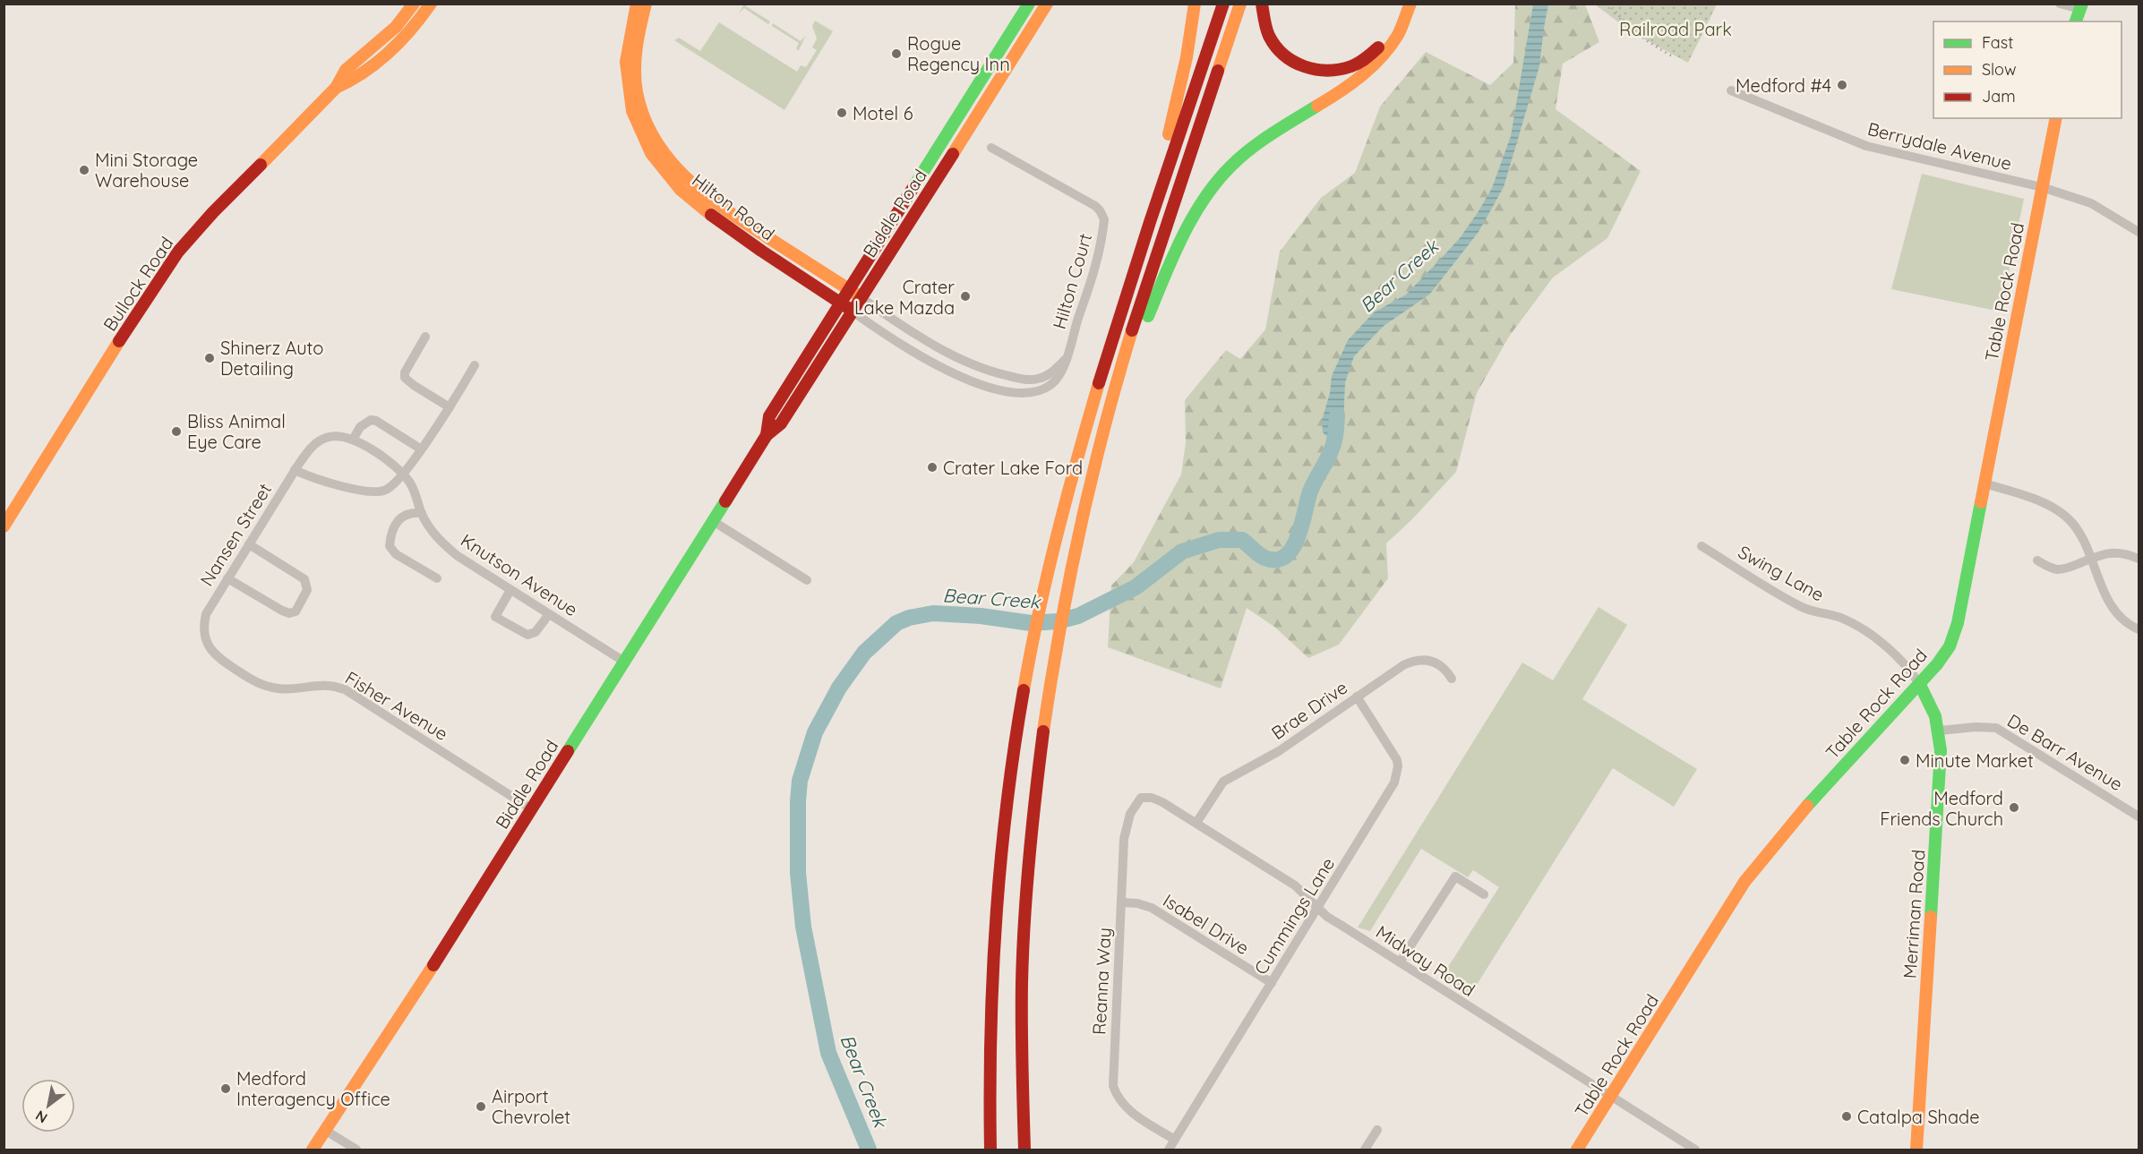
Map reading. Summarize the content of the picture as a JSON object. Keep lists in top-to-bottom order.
{
  "streets": {
    "main road": [
      "Hilton Road",
      "Biddle Road",
      "Bullock Road",
      "Table Rock Road",
      "Merriman Road"
    ],
    "street": [
      "Berrydale Avenue",
      "Hilton Court",
      "Nansen Street",
      "Swing Lane",
      "Knutson Avenue",
      "Fisher Avenue",
      "Brae Drive",
      "De Barr Avenue",
      "Cummings Lane",
      "Isabel Drive",
      "Midway Road",
      "Reanna Way"
    ]
  },
  "crossings": [
    ["Berrydale Avenue", "Table Rock Road"],
    ["Hilton Road", "Biddle Road"],
    ["Hilton Road", "Hilton Court"],
    ["Biddle Road", "Hilton Court"],
    ["Biddle Road", "Knutson Avenue"],
    ["Biddle Road", "Fisher Avenue"],
    ["Table Rock Road", "Swing Lane"],
    ["Table Rock Road", "Merriman Road"],
    ["Table Rock Road", "Midway Road"],
    ["Nansen Street", "Knutson Avenue"],
    ["Nansen Street", "Fisher Avenue"],
    ["Swing Lane", "Merriman Road"],
    ["Brae Drive", "Cummings Lane"],
    ["Brae Drive", "Midway Road"],
    ["De Barr Avenue", "Merriman Road"],
    ["Cummings Lane", "Isabel Drive"],
    ["Cummings Lane", "Midway Road"],
    ["Cummings Lane", "Reanna Way"],
    ["Isabel Drive", "Reanna Way"],
    ["Midway Road", "Reanna Way"]
  ],
  "water": ["Bear Creek"],
  "parks": ["Railroad Park"],
  "places": [
    "Rogue Regency Inn",
    "Medford #4",
    "Motel 6",
    "Mini Storage Warehouse",
    "Crater Lake Mazda",
    "Shinerz Auto Detailing",
    "Bliss Animal Eye Care",
    "Crater Lake Ford",
    "Minute Market",
    "Medford Friends Church",
    "Medford Interagency Office",
    "Airport Chevrolet",
    "Catalpa Shade"
  ],
  "legend": ["Fast", "Slow", "Jam"],
  "north": "bottom left"
}
